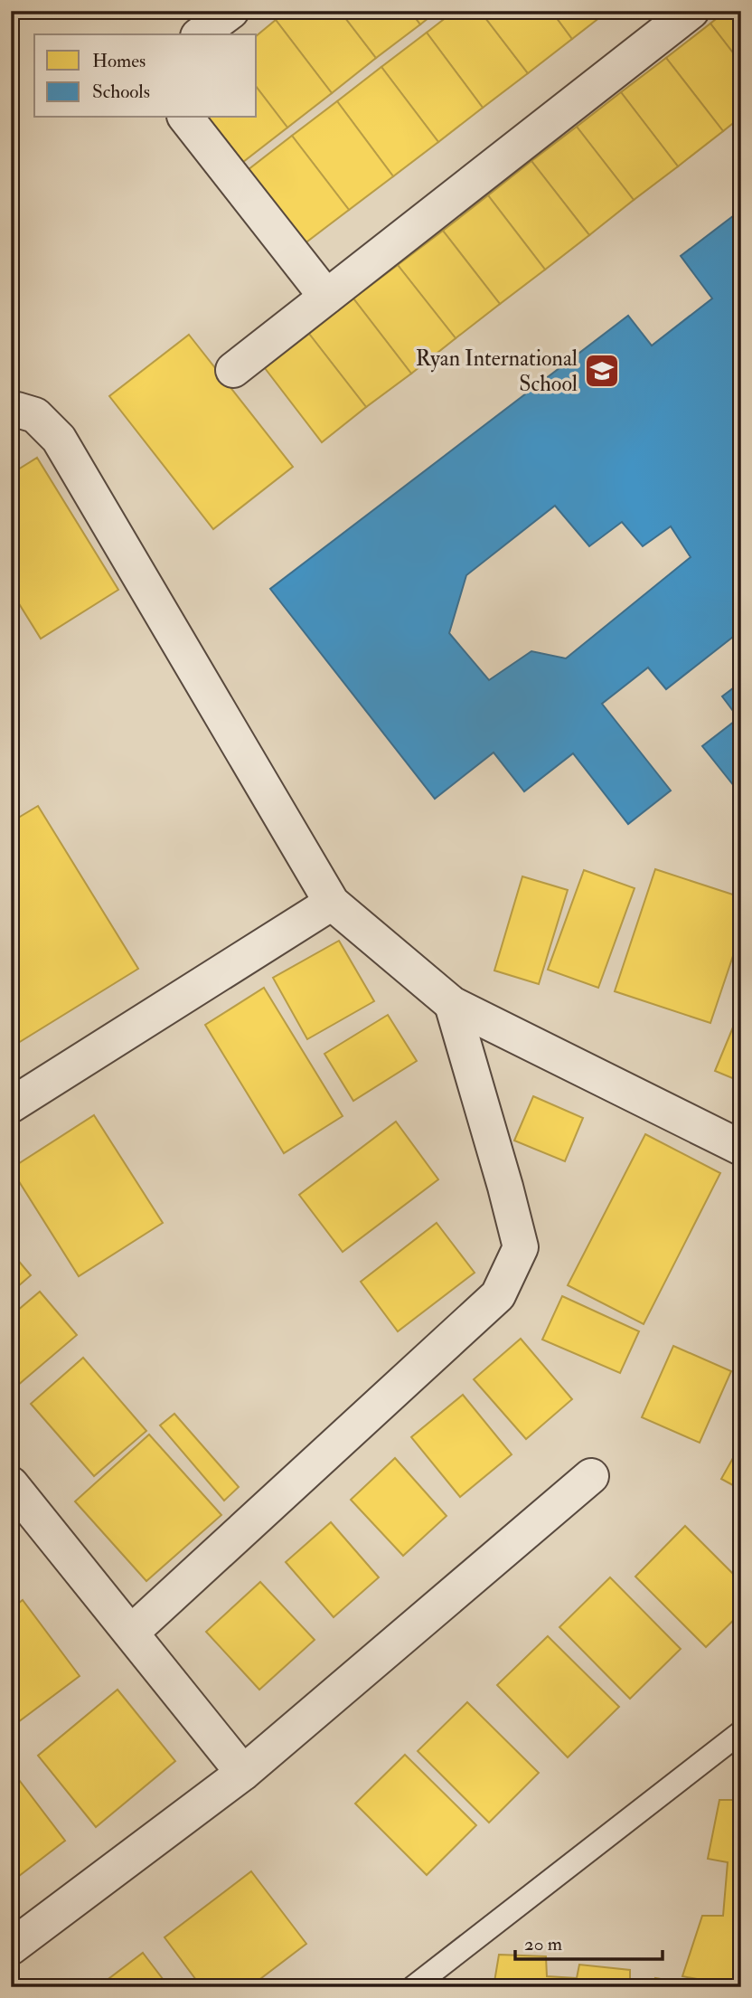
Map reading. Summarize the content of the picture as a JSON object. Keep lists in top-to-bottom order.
{
  "places": {
    "school or university": ["Ryan International School"]
  },
  "legend": ["Homes", "Schools"],
  "scale_bar": "20 m"
}
